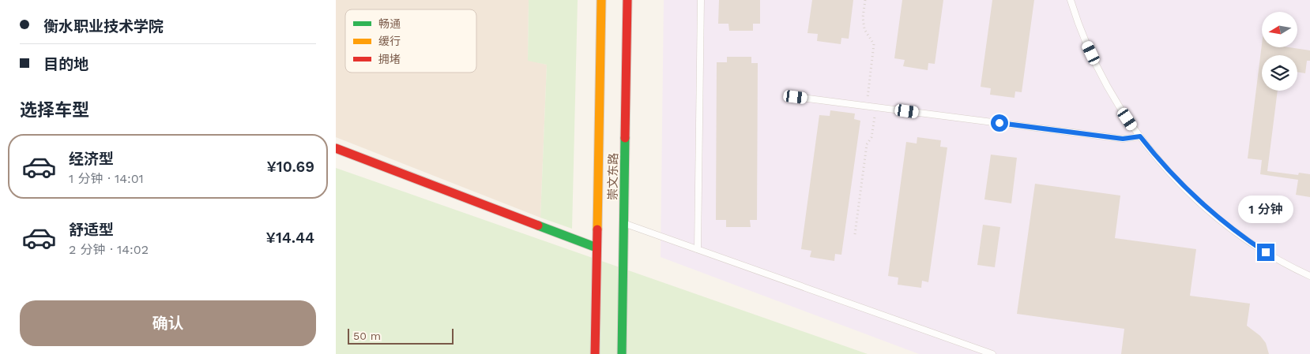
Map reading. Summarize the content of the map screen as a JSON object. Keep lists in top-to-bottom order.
{
  "streets": {
    "main road": ["崇文东路"]
  },
  "legend": ["畅通", "缓行", "拥堵"],
  "scale_bar": "50 m",
  "north": "left",
  "page": {
    "banner": ["衡水职业技术学院", "目的地"],
    "heading": "选择车型",
    "list": [
      {
        "name": "经济型",
        "note": "1 分钟 · 14:01",
        "value": "¥10.69"
      },
      {
        "name": "舒适型",
        "note": "2 分钟 · 14:02",
        "value": "¥14.44"
      }
    ],
    "bubble": "1 分钟",
    "buttons": "确认",
    "scale": "50 m"
  }
}
